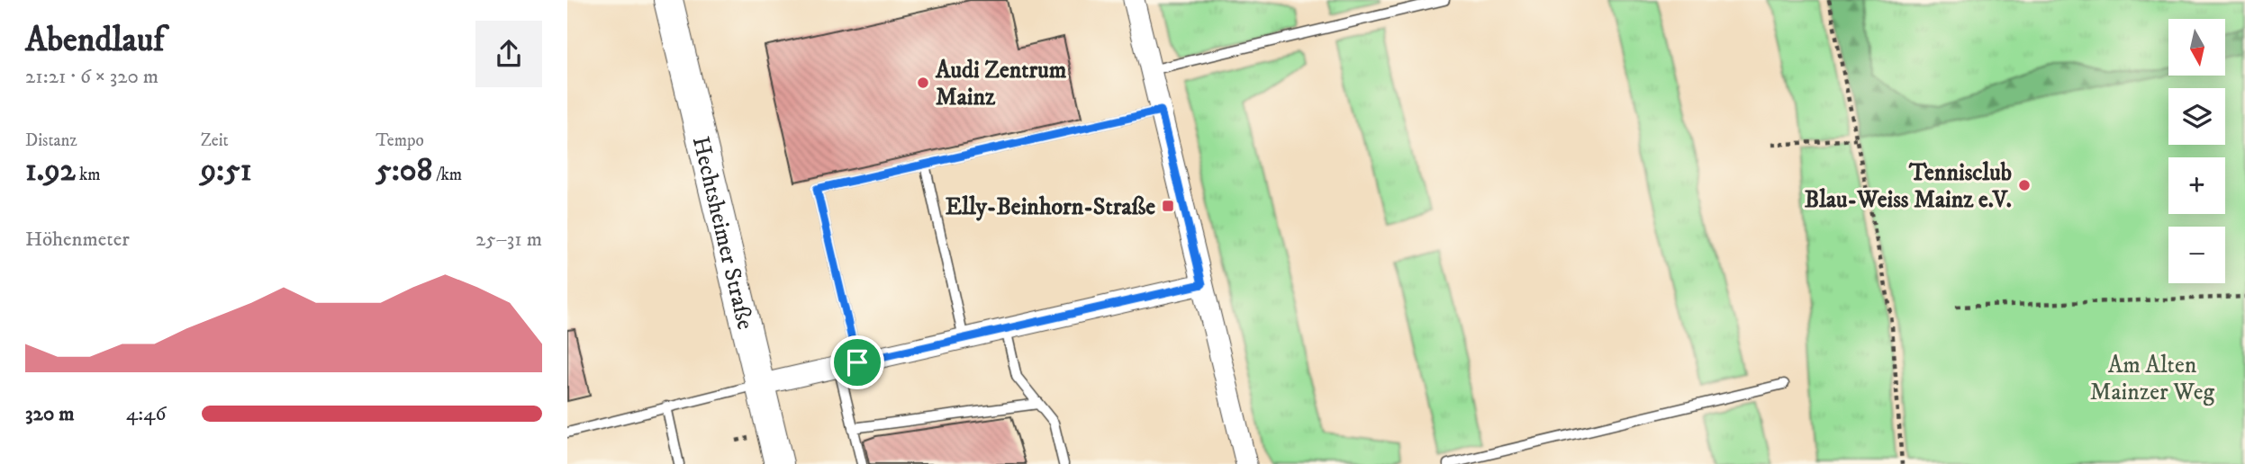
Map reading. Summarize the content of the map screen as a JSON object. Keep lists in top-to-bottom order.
{
  "streets": {
    "street": ["Hechtsheimer Straße"]
  },
  "parks": ["Am Alten Mainzer Weg"],
  "places": {
    "other": ["Audi Zentrum Mainz", "Tennisclub Blau-Weiss Mainz e.V."],
    "transit": ["Elly-Beinhorn-Straße"]
  },
  "north": "bottom",
  "page": {
    "heading": ["Abendlauf", "21:21 · 6 × 320 m"],
    "map_buttons": ["+", "−"],
    "stats": [
      ["Distanz", "1.92 km"],
      ["Zeit", "9:51"],
      ["Tempo", "5:08 /km"]
    ],
    "chart": ["Höhenmeter", "25–31 m"],
    "list": [
      {
        "name": "320 m",
        "note": "4:46"
      }
    ]
  }
}
